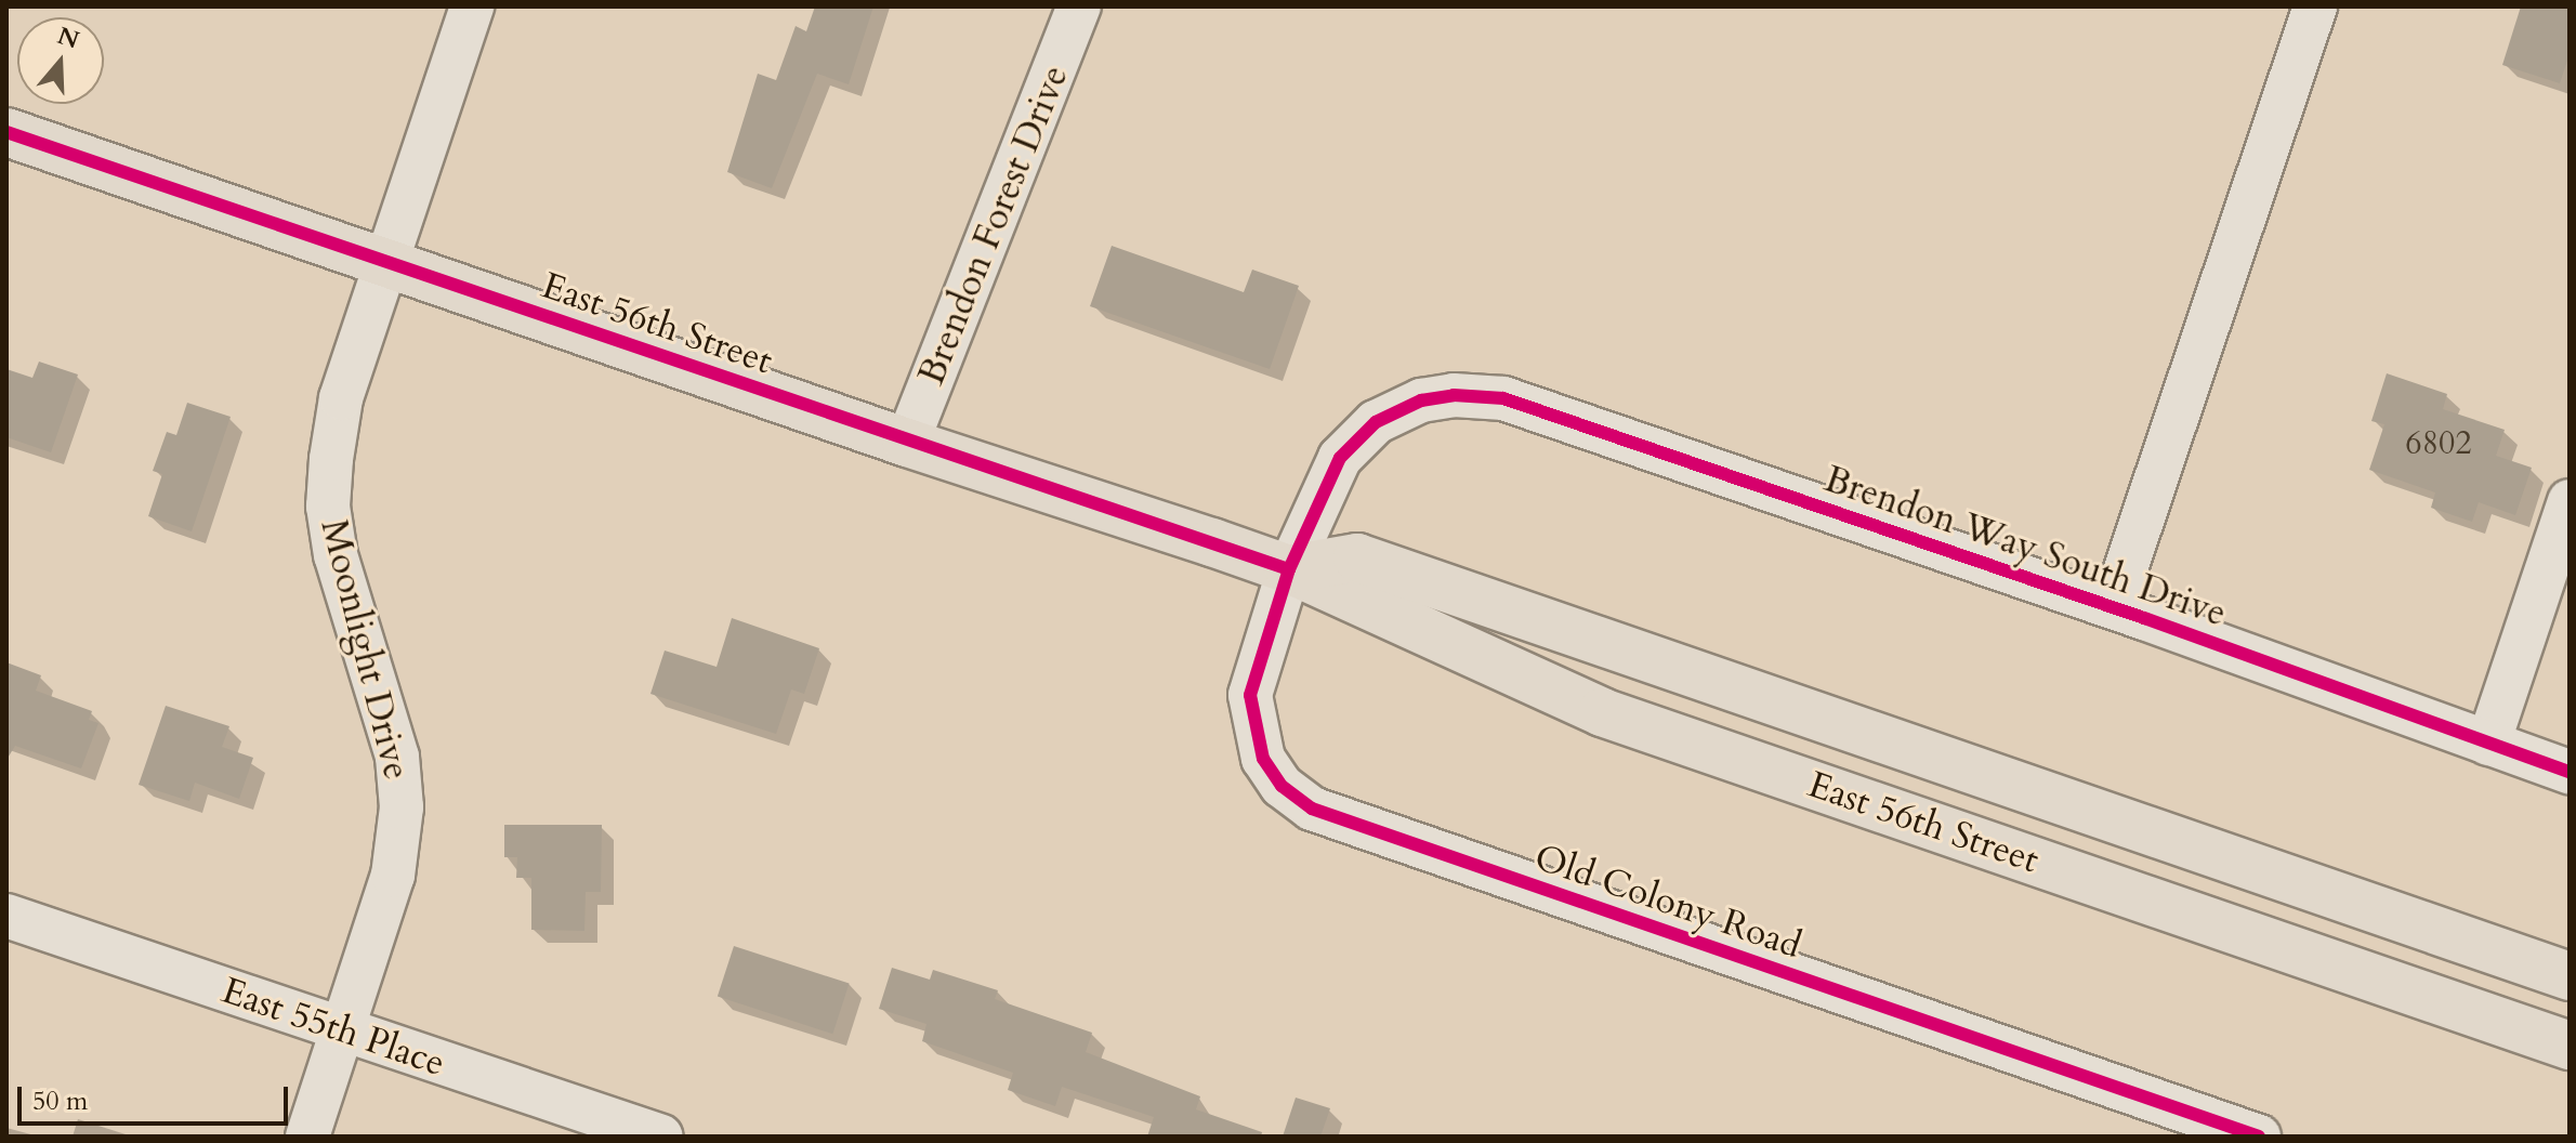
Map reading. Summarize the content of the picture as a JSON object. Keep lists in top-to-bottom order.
{
  "streets": {
    "main road": ["East 56th Street"],
    "street": [
      "Brendon Forest Drive",
      "Brendon Way South Drive",
      "Moonlight Drive",
      "Old Colony Road",
      "East 55th Place"
    ]
  },
  "crossings": [
    ["Brendon Forest Drive", "East 56th Street"],
    ["East 56th Street", "Brendon Way South Drive"],
    ["East 56th Street", "Moonlight Drive"],
    ["East 56th Street", "Old Colony Road"],
    ["Brendon Way South Drive", "Old Colony Road"],
    ["Moonlight Drive", "East 55th Place"]
  ],
  "house_numbers": ["6802"],
  "scale_bar": "50 m",
  "north": "top"
}
